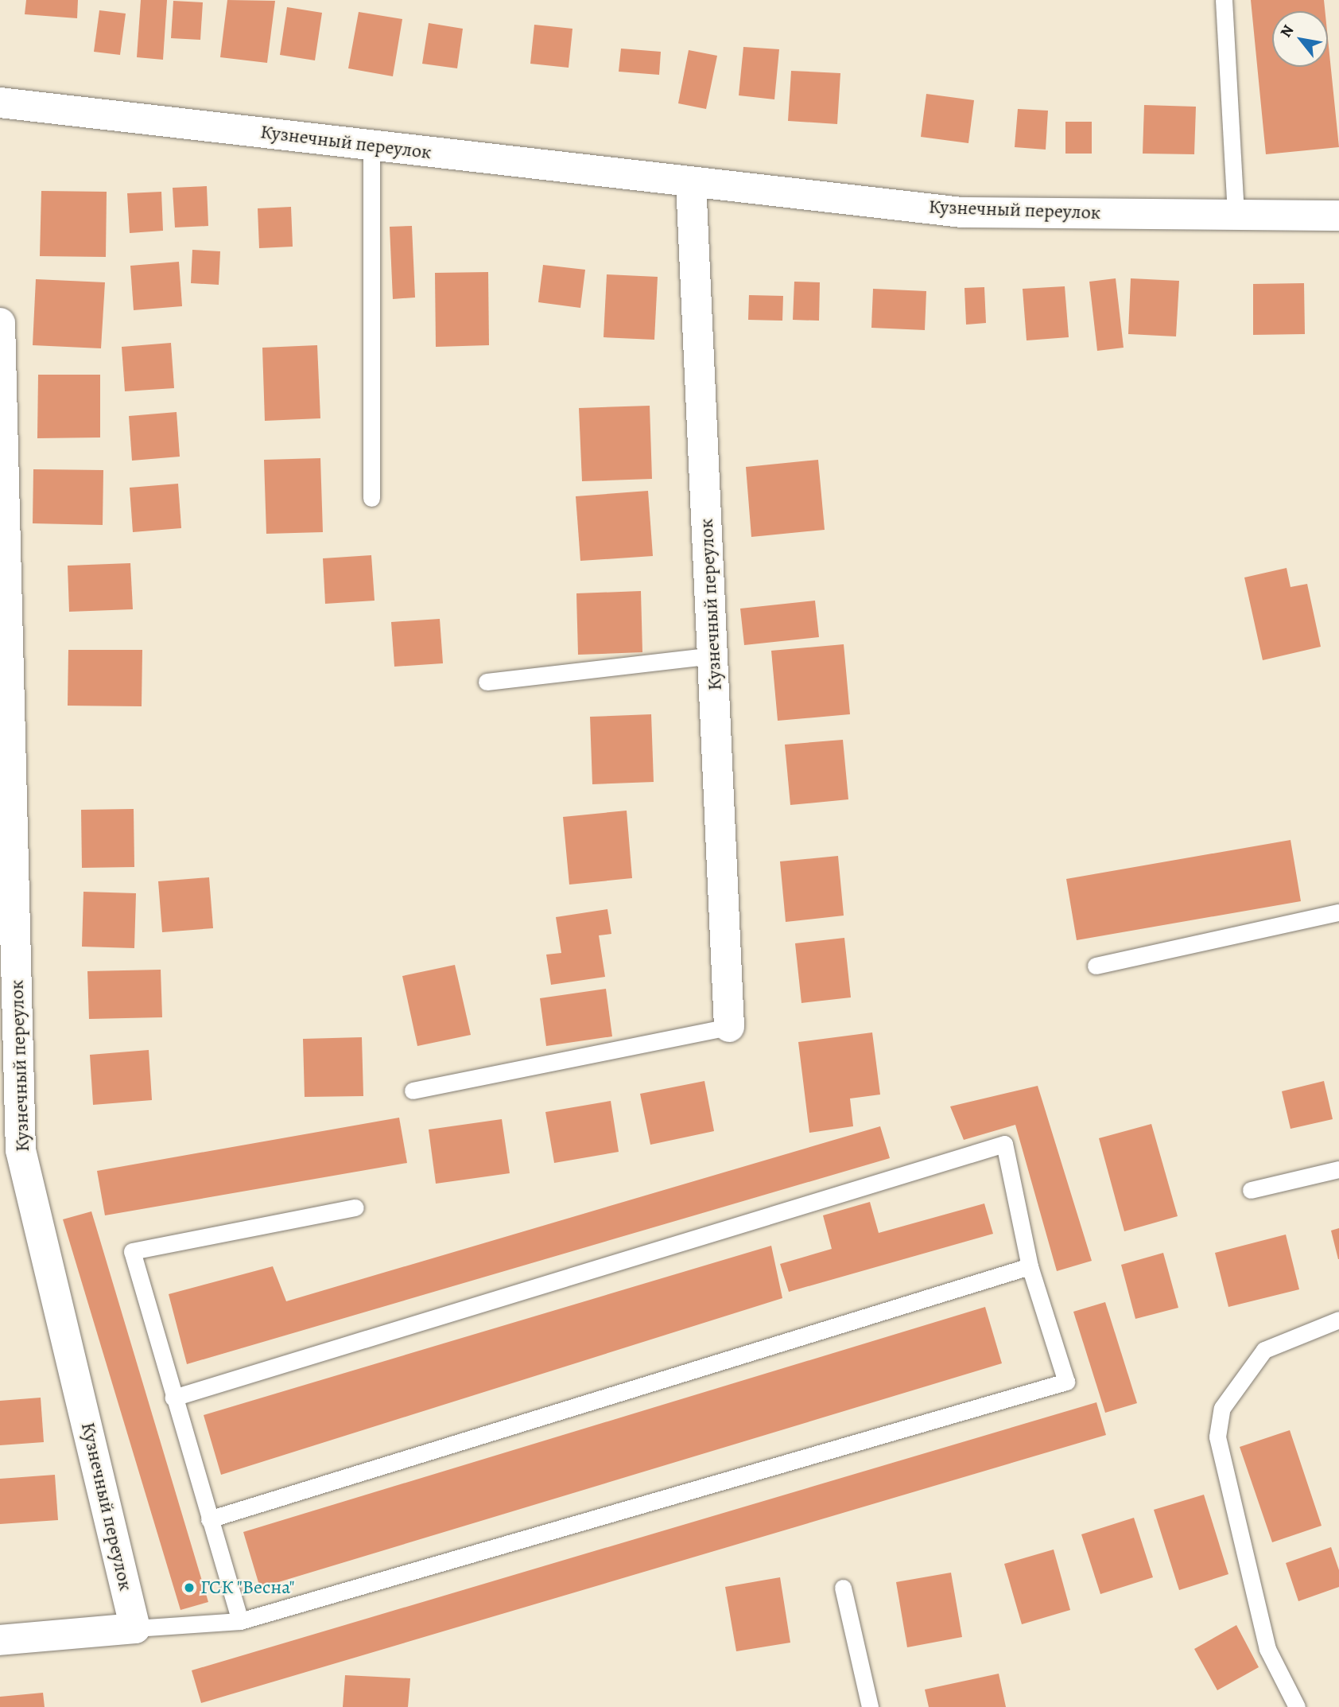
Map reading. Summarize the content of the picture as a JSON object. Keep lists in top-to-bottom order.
{
  "streets": {
    "street": ["Кузнечный переулок"]
  },
  "places": ["ГСК \"Весна\""],
  "north": "top left"
}
